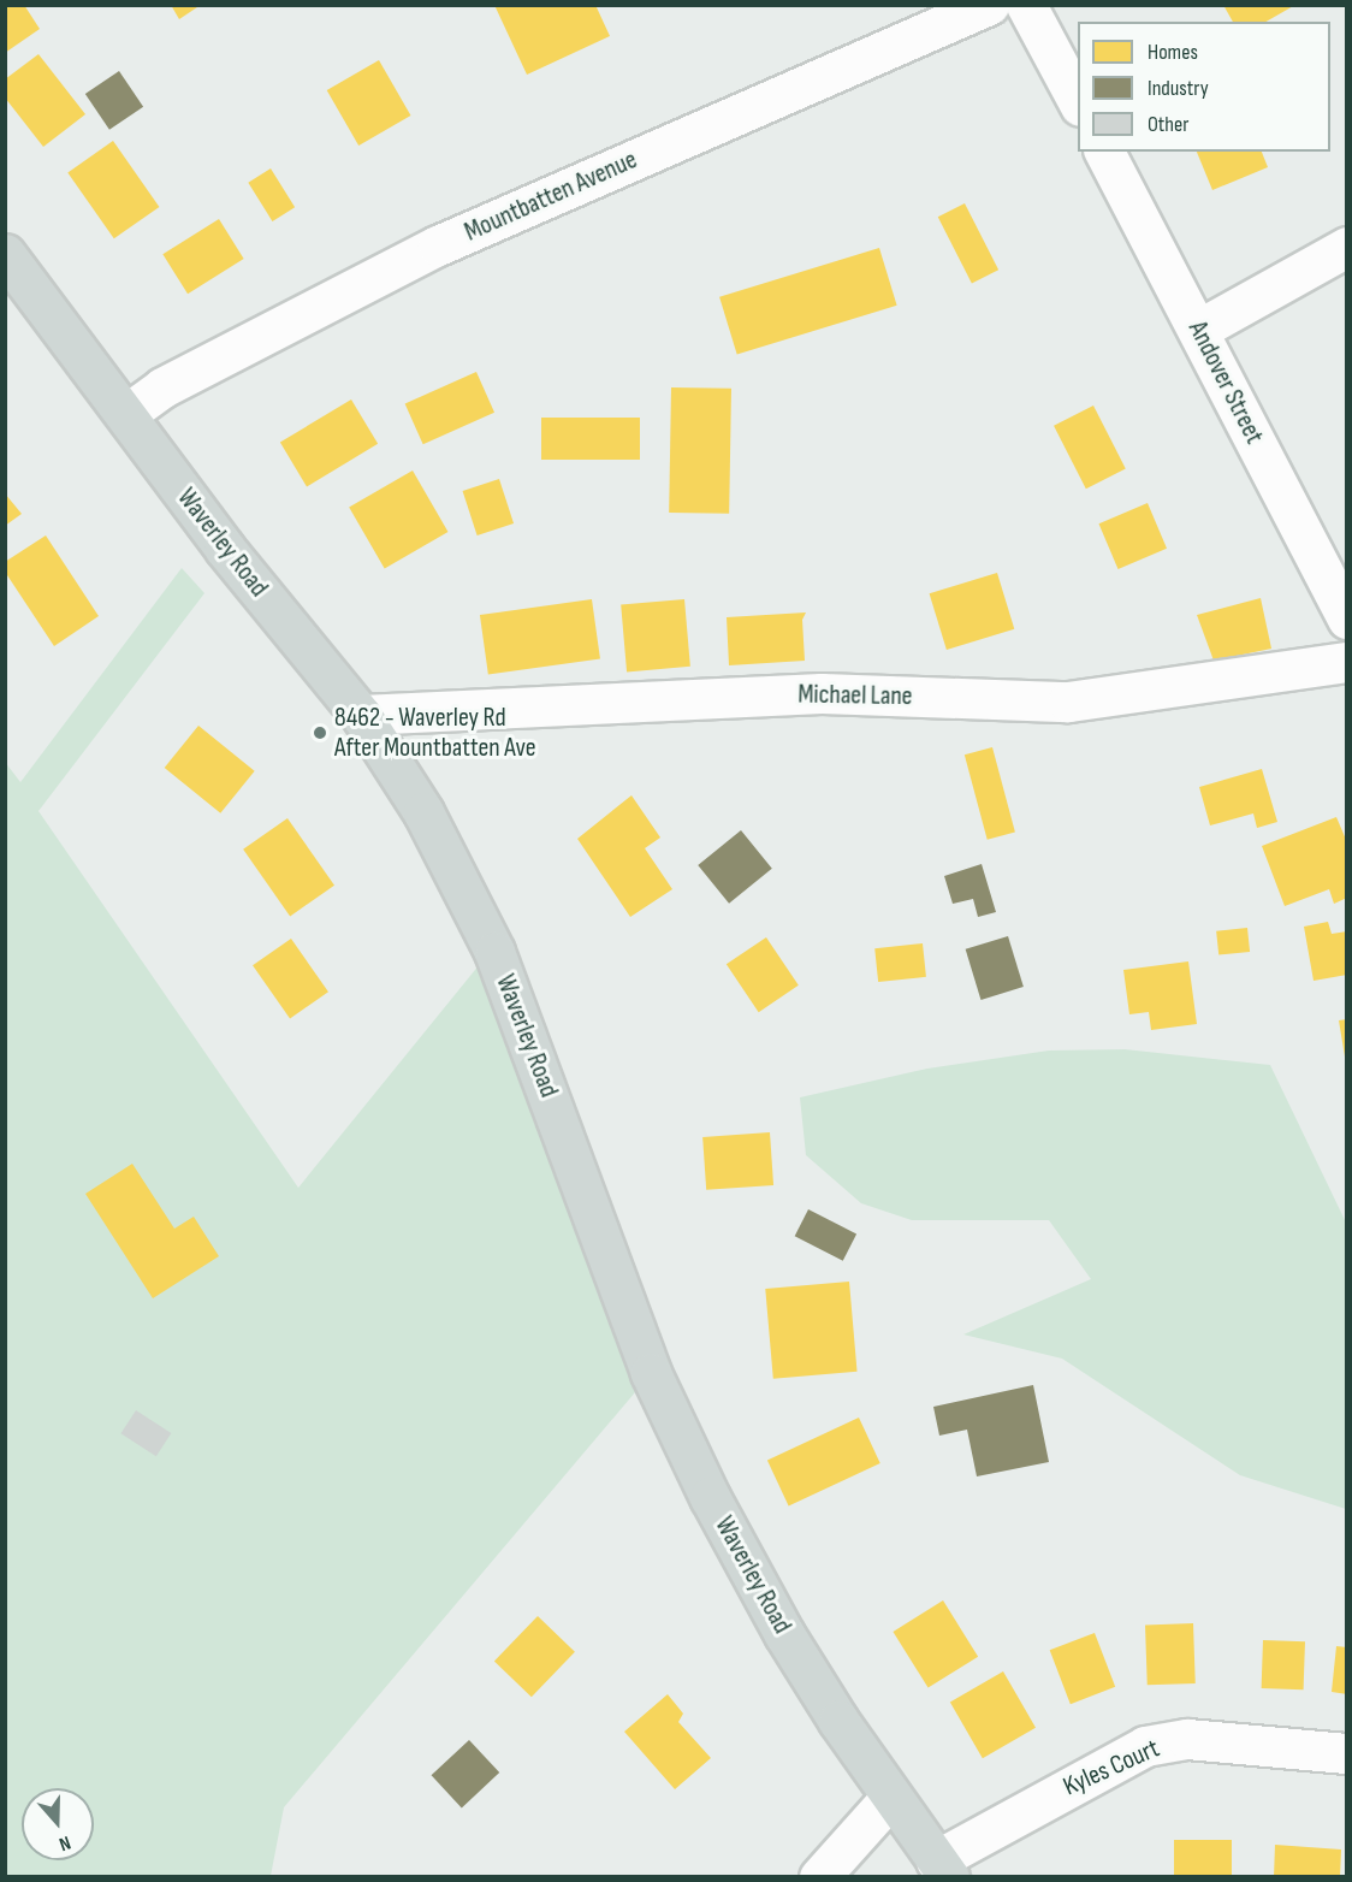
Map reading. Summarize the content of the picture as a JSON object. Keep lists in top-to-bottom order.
{
  "streets": {
    "main road": ["Waverley Road"],
    "street": [
      "Mountbatten Avenue",
      "Andover Street",
      "Michael Lane",
      "Kyles Court"
    ]
  },
  "crossings": [
    ["Mountbatten Avenue", "Waverley Road"],
    ["Waverley Road", "Michael Lane"],
    ["Waverley Road", "Kyles Court"]
  ],
  "places": ["8462 - Waverley Rd After Mountbatten Ave"],
  "legend": ["Homes", "Industry", "Other"],
  "north": "bottom"
}
